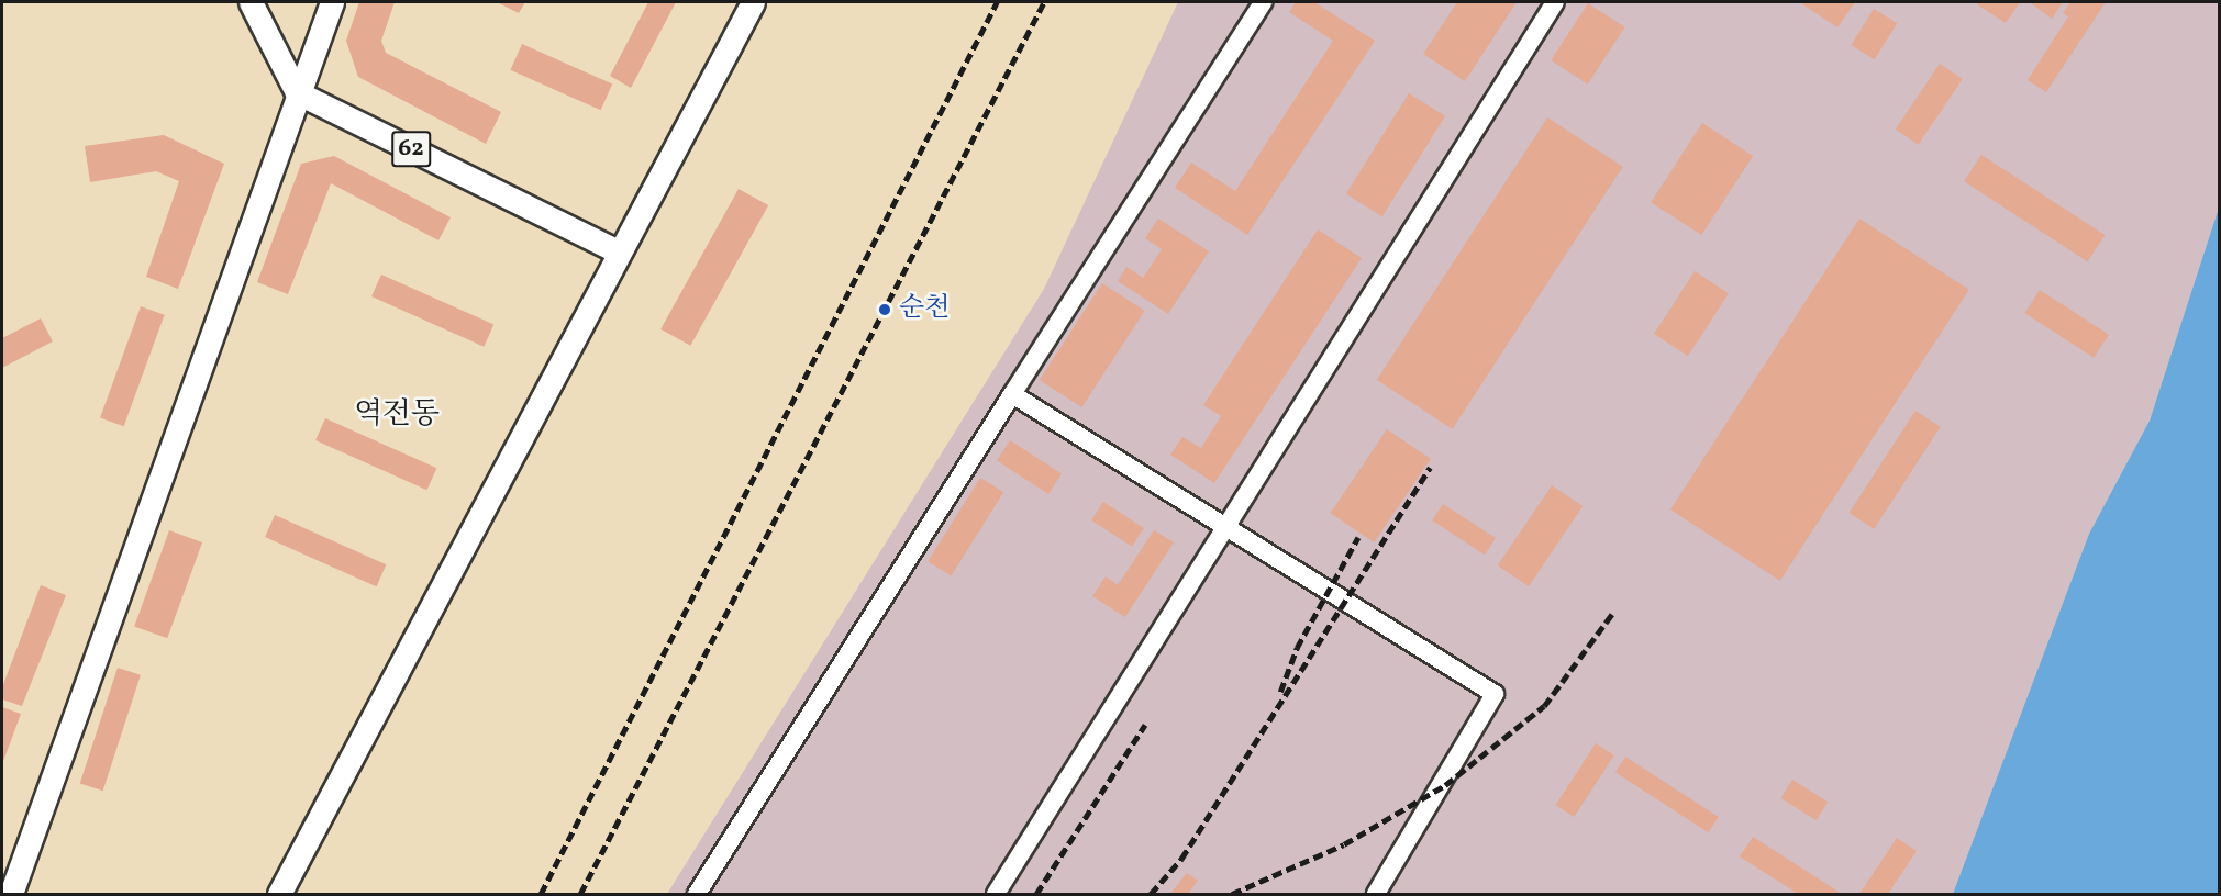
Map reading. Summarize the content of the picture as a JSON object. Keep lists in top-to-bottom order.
{
  "streets": {
    "main road": ["62"]
  },
  "districts": ["역전동"],
  "places": ["순천"]
}
